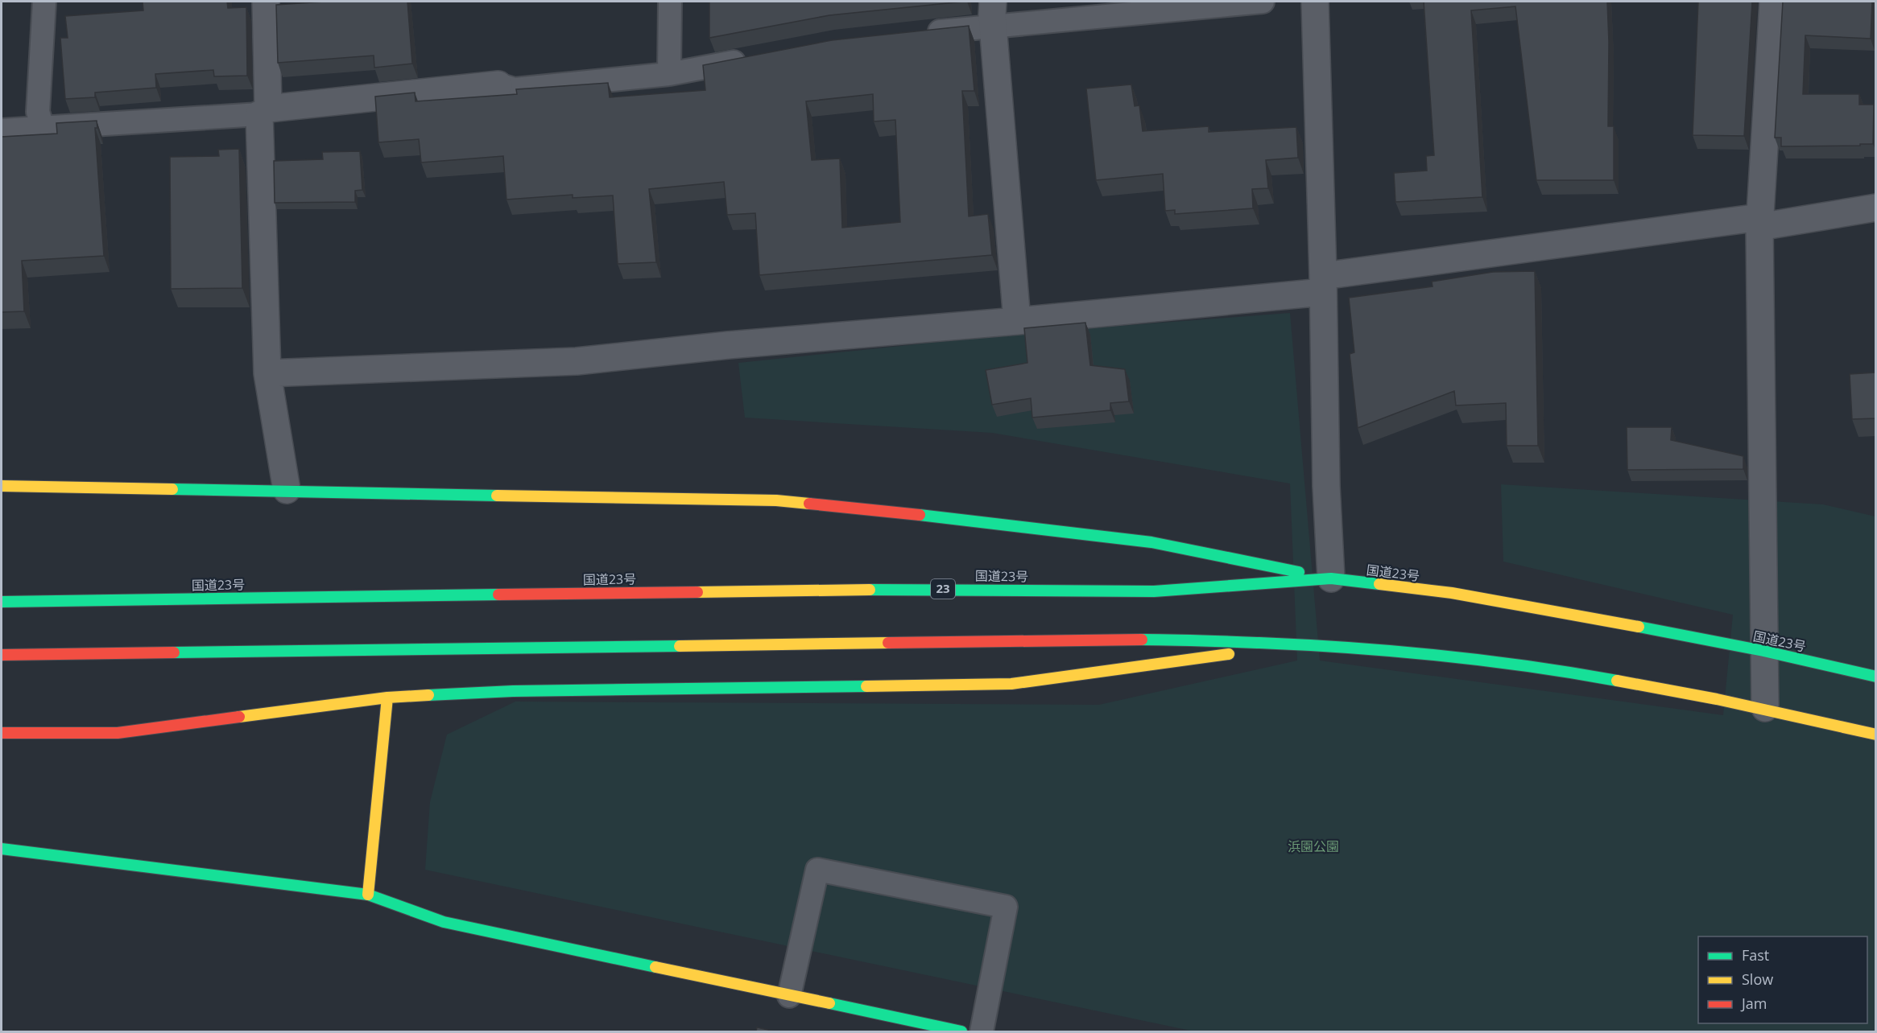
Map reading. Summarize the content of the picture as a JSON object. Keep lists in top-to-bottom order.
{
  "streets": {
    "main road": ["国道23号", "23"]
  },
  "parks": ["浜園公園"],
  "legend": ["Fast", "Slow", "Jam"]
}
